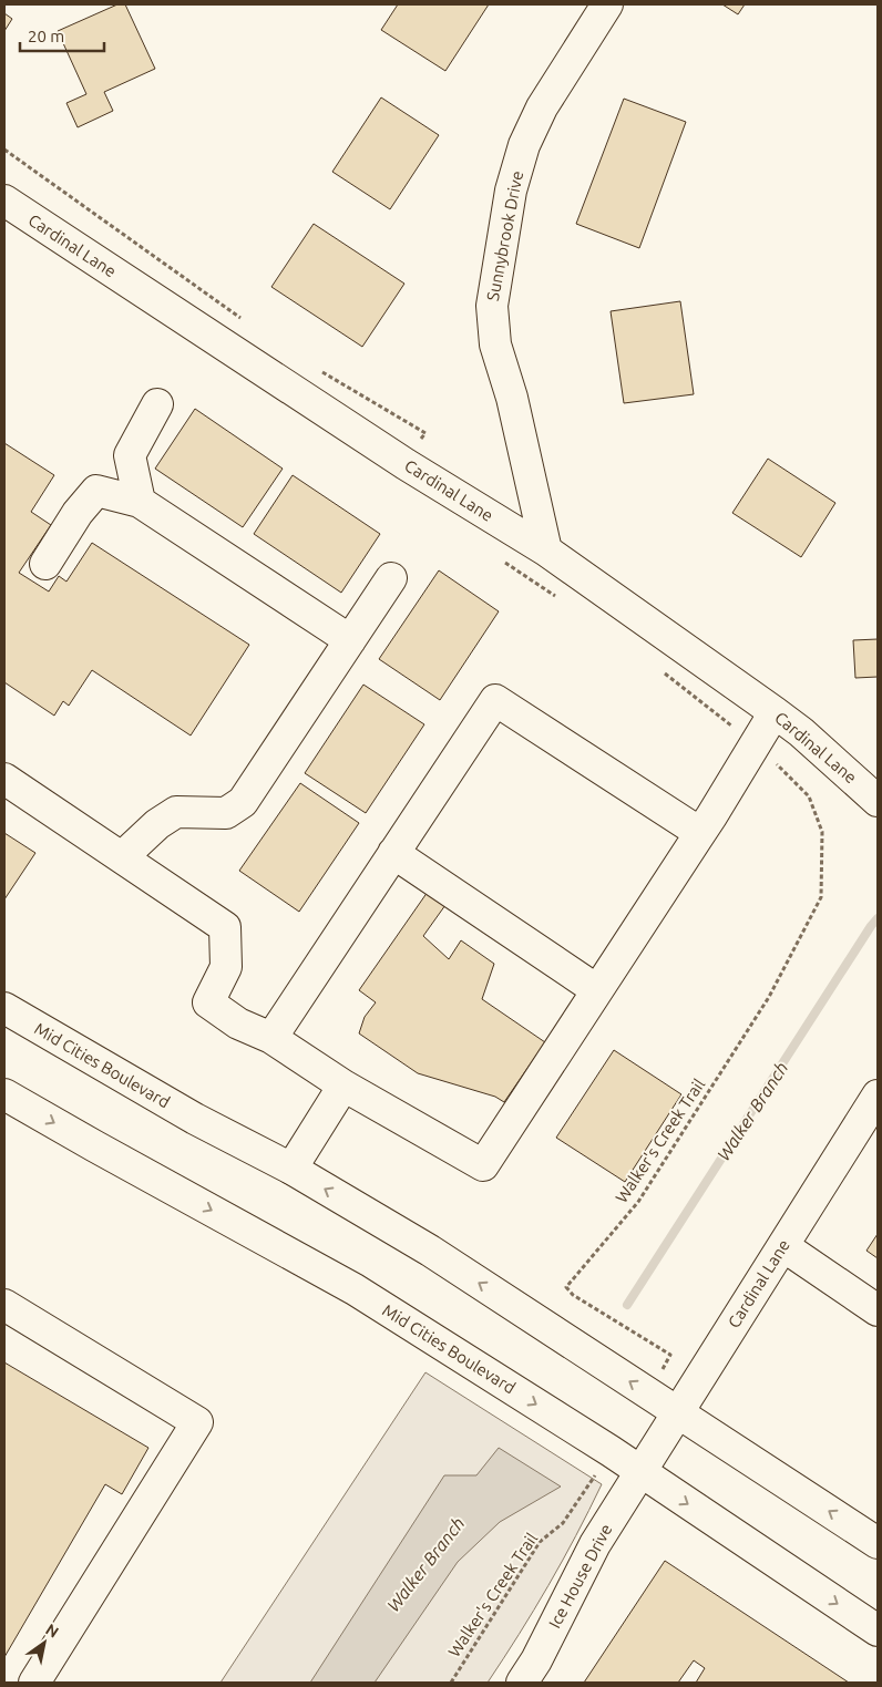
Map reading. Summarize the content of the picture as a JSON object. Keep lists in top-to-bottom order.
{
  "streets": {
    "street": [
      "Sunnybrook Drive",
      "Cardinal Lane",
      "Mid Cities Boulevard",
      "Ice House Drive"
    ],
    "path": ["Walker's Creek Trail"]
  },
  "crossings": [
    ["Sunnybrook Drive", "Cardinal Lane"],
    ["Cardinal Lane", "Mid Cities Boulevard"],
    ["Cardinal Lane", "Ice House Drive"],
    ["Mid Cities Boulevard", "Walker's Creek Trail"],
    ["Mid Cities Boulevard", "Ice House Drive"]
  ],
  "water": ["Walker Branch"],
  "scale_bar": "20 m",
  "north": "top right"
}
